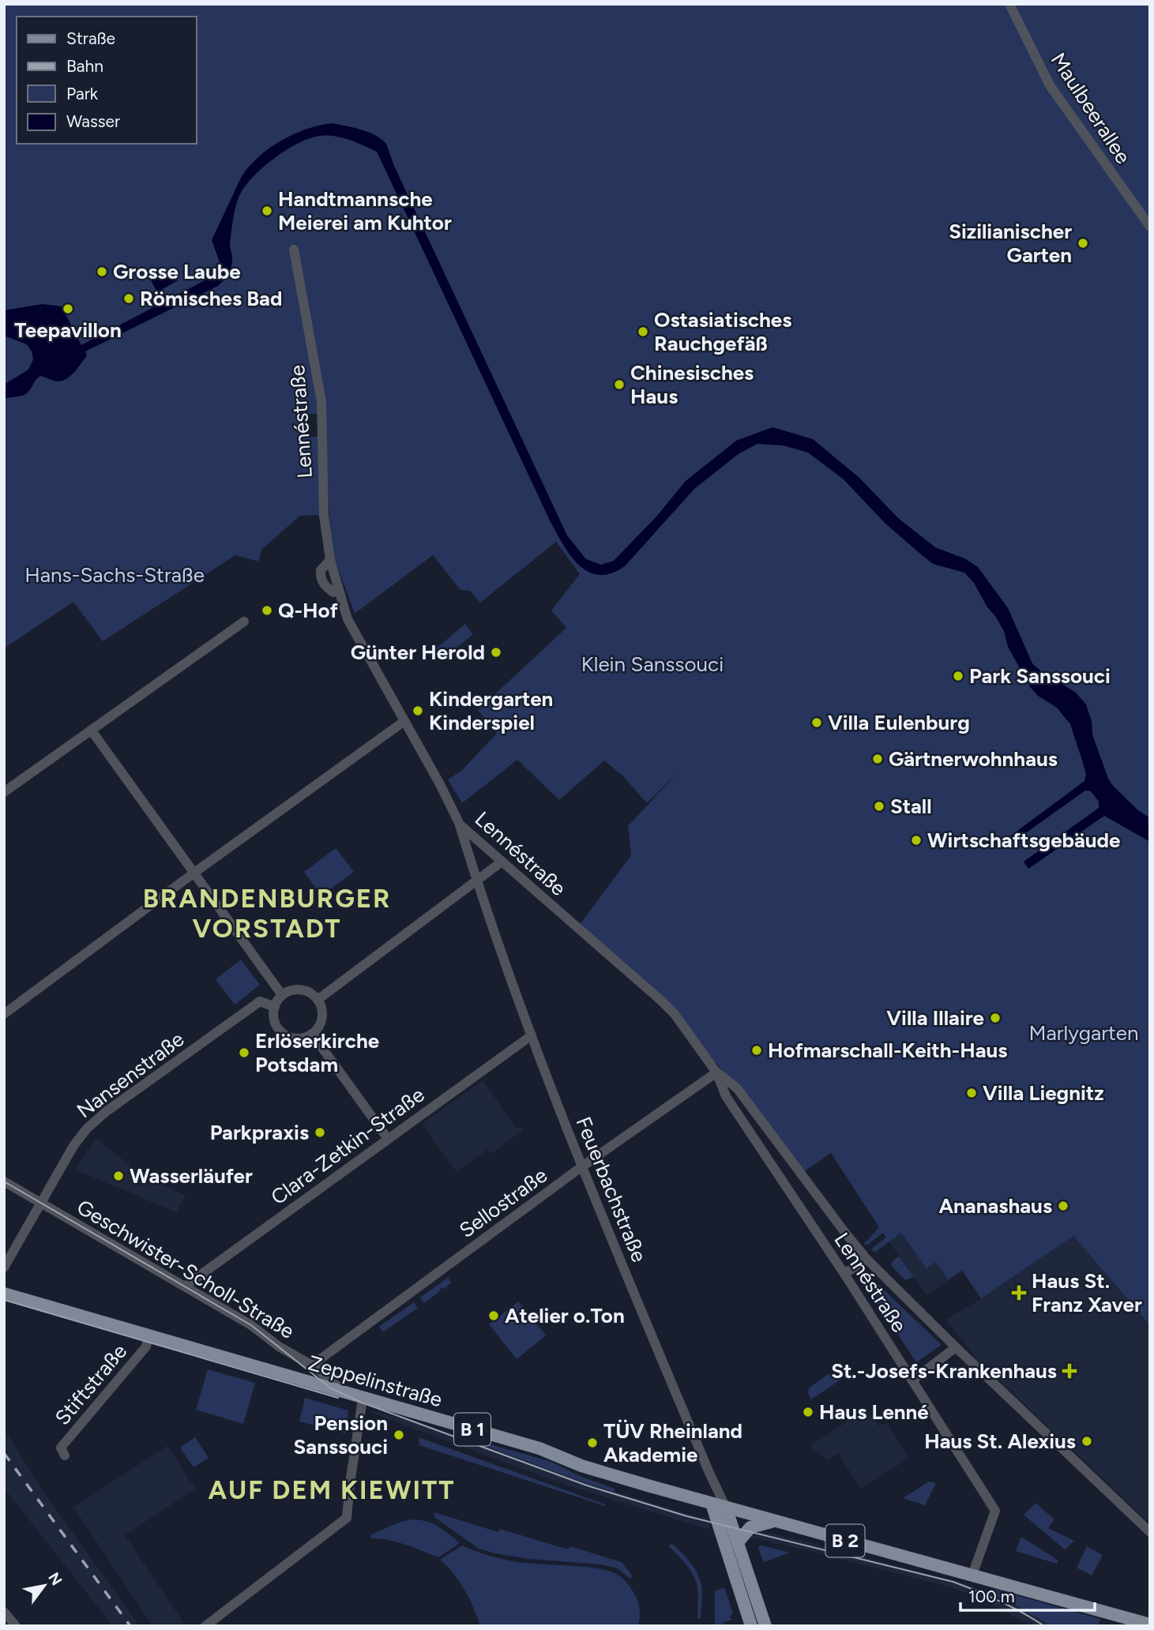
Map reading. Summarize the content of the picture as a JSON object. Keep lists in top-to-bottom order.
{
  "streets": {
    "main road": ["Zeppelinstraße", "B 1", "B 2"],
    "street": [
      "Maulbeerallee",
      "Lennéstraße",
      "Nansenstraße",
      "Clara-Zetkin-Straße",
      "Feuerbachstraße",
      "Sellostraße",
      "Geschwister-Scholl-Straße",
      "Stiftstraße"
    ]
  },
  "crossings": [
    ["Lennéstraße", "Feuerbachstraße"],
    ["Lennéstraße", "Sellostraße"],
    ["Lennéstraße", "Zeppelinstraße"],
    ["Nansenstraße", "Geschwister-Scholl-Straße"],
    ["Clara-Zetkin-Straße", "Feuerbachstraße"],
    ["Clara-Zetkin-Straße", "Geschwister-Scholl-Straße"],
    ["Feuerbachstraße", "Sellostraße"],
    ["Feuerbachstraße", "Zeppelinstraße"],
    ["Sellostraße", "Geschwister-Scholl-Straße"],
    ["Geschwister-Scholl-Straße", "Zeppelinstraße"],
    ["Zeppelinstraße", "Stiftstraße"]
  ],
  "districts": ["BRANDENBURGER VORSTADT", "AUF DEM KIEWITT"],
  "parks": ["Hans-Sachs-Straße", "Klein Sanssouci", "Marlygarten"],
  "places": {
    "other": [
      "Handtmannsche Meierei am Kuhtor",
      "Sizilianischer Garten",
      "Grosse Laube",
      "Römisches Bad",
      "Teepavillon",
      "Ostasiatisches Rauchgefäß",
      "Chinesisches Haus",
      "Q-Hof",
      "Günter Herold",
      "Park Sanssouci",
      "Kindergarten Kinderspiel",
      "Villa Eulenburg",
      "Gärtnerwohnhaus",
      "Stall",
      "Wirtschaftsgebäude",
      "Villa Illaire",
      "Hofmarschall-Keith-Haus",
      "Erlöserkirche Potsdam",
      "Villa Liegnitz",
      "Parkpraxis",
      "Wasserläufer",
      "Ananashaus",
      "Atelier o.Ton",
      "Haus Lenné",
      "Pension Sanssouci",
      "Haus St. Alexius",
      "TÜV Rheinland Akademie"
    ],
    "health": ["Haus St. Franz Xaver", "St.-Josefs-Krankenhaus"]
  },
  "legend": [
    "Straße",
    "Bahn",
    "Park",
    "Wasser"
  ],
  "scale_bar": "100 m",
  "north": "top right"
}
